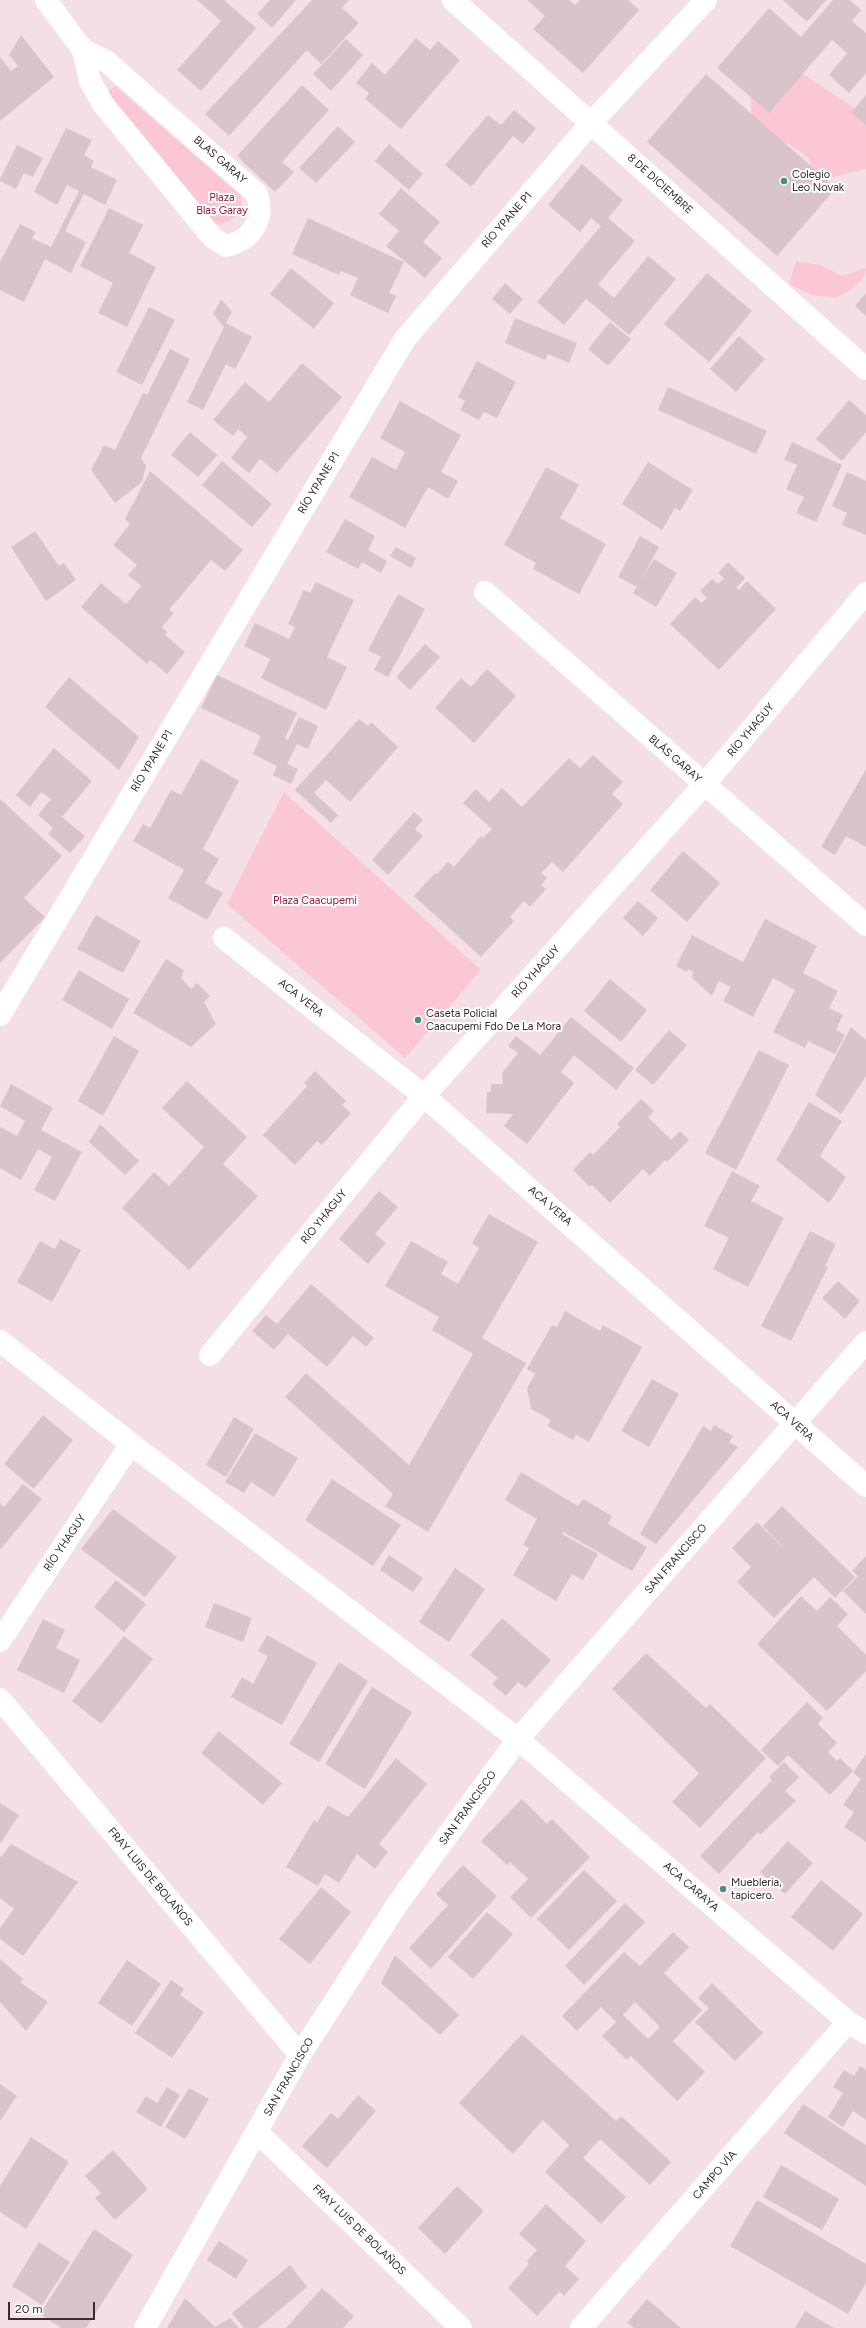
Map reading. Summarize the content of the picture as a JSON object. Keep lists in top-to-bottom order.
{
  "streets": {
    "street": [
      "BLAS GARAY",
      "8 DE DICIEMBRE",
      "RÍO YPANE P1",
      "RÍO YHAGUY",
      "BLÁS GARAY",
      "ACA VERA",
      "SAN FRANCISCO",
      "FRAY LUIS DE BOLAÑOS",
      "ACA CARAYA",
      "CAMPO VÍA"
    ]
  },
  "crossings": [
    ["8 DE DICIEMBRE", "RÍO YPANE P1"],
    ["RÍO YHAGUY", "BLÁS GARAY"],
    ["RÍO YHAGUY", "ACA VERA"],
    ["RÍO YHAGUY", "ACA CARAYA"],
    ["ACA VERA", "SAN FRANCISCO"],
    ["SAN FRANCISCO", "FRAY LUIS DE BOLAÑOS"],
    ["SAN FRANCISCO", "ACA CARAYA"],
    ["ACA CARAYA", "CAMPO VÍA"]
  ],
  "parks": ["Plaza Blas Garay", "Plaza Caacupemi"],
  "places": ["Colegio Leo Novak", "Caseta Policial Caacupemi Fdo De La Mora", "Muebleria, tapicero."],
  "scale_bar": "20 m"
}
